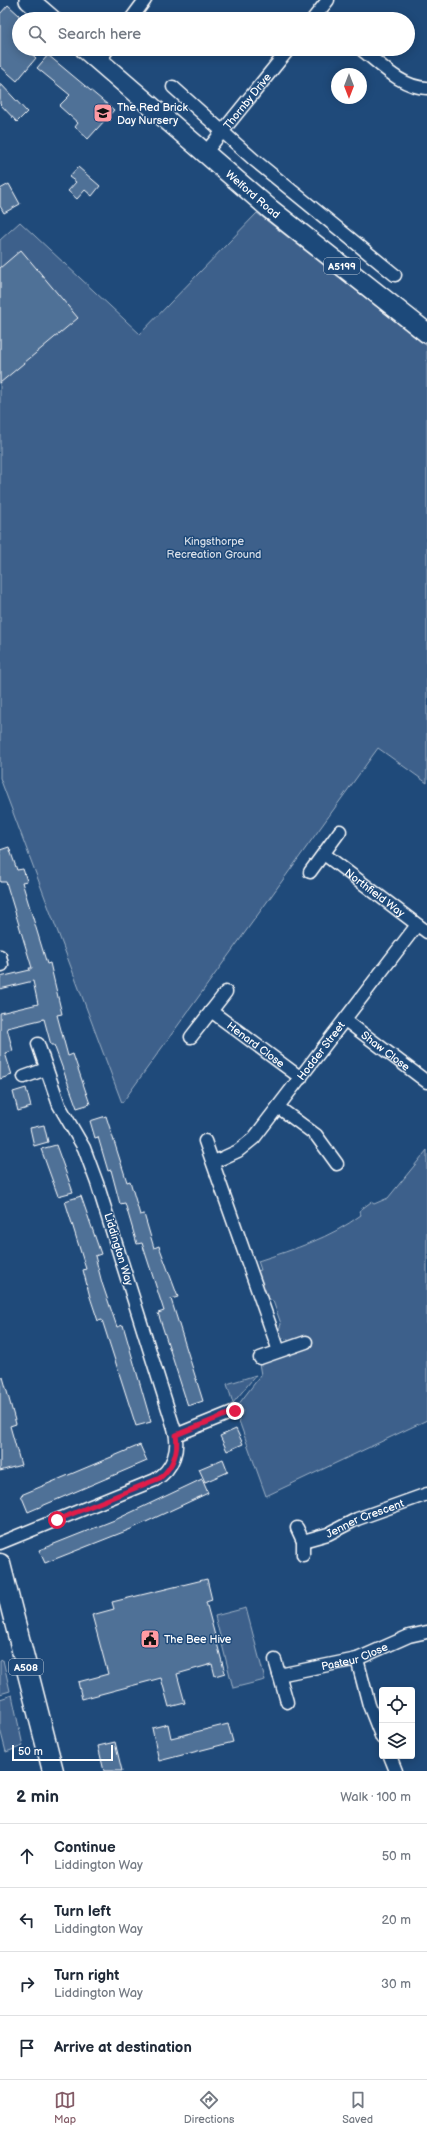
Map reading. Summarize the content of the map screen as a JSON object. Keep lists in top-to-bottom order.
{
  "streets": {
    "highway": ["A508"],
    "main road": ["Welford Road", "A5199"],
    "street": [
      "Thornby Drive",
      "Northfield Way",
      "Henard Close",
      "Hodder Street",
      "Shaw Close",
      "Liddington Way",
      "Jenner Crescent",
      "Pasteur Close"
    ]
  },
  "crossings": [
    ["Thornby Drive", "Welford Road"],
    ["Northfield Way", "Hodder Street"],
    ["Henard Close", "Hodder Street"],
    ["Hodder Street", "Shaw Close"]
  ],
  "parks": ["Kingsthorpe Recreation Ground"],
  "places": {
    "school or university": ["The Red Brick Day Nursery"],
    "public building": ["The Bee Hive"]
  },
  "scale_bar": "50 m",
  "north": "bottom",
  "page": {
    "search": "Search here",
    "scale": "50 m",
    "heading": ["2 min", "Walk · 100 m"],
    "list": [
      ["Continue", "Liddington Way", "50 m"],
      ["Turn left", "Liddington Way", "20 m"],
      ["Turn right", "Liddington Way", "30 m"],
      "Arrive at destination"
    ],
    "nav": ["Map", "Directions", "Saved"]
  }
}
